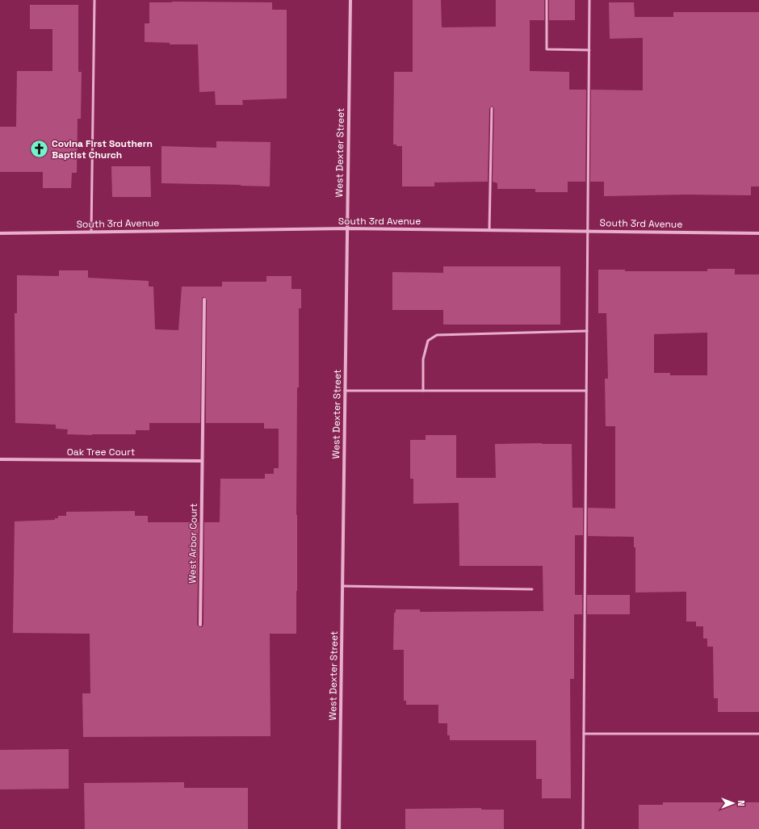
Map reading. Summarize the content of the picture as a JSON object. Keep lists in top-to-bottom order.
{
  "streets": {
    "street": [
      "West Dexter Street",
      "South 3rd Avenue",
      "Oak Tree Court",
      "West Arbor Court"
    ]
  },
  "crossings": [
    ["West Dexter Street", "South 3rd Avenue"],
    ["Oak Tree Court", "West Arbor Court"]
  ],
  "places": {
    "church": ["Covina First Southern Baptist Church"]
  },
  "north": "right"
}
